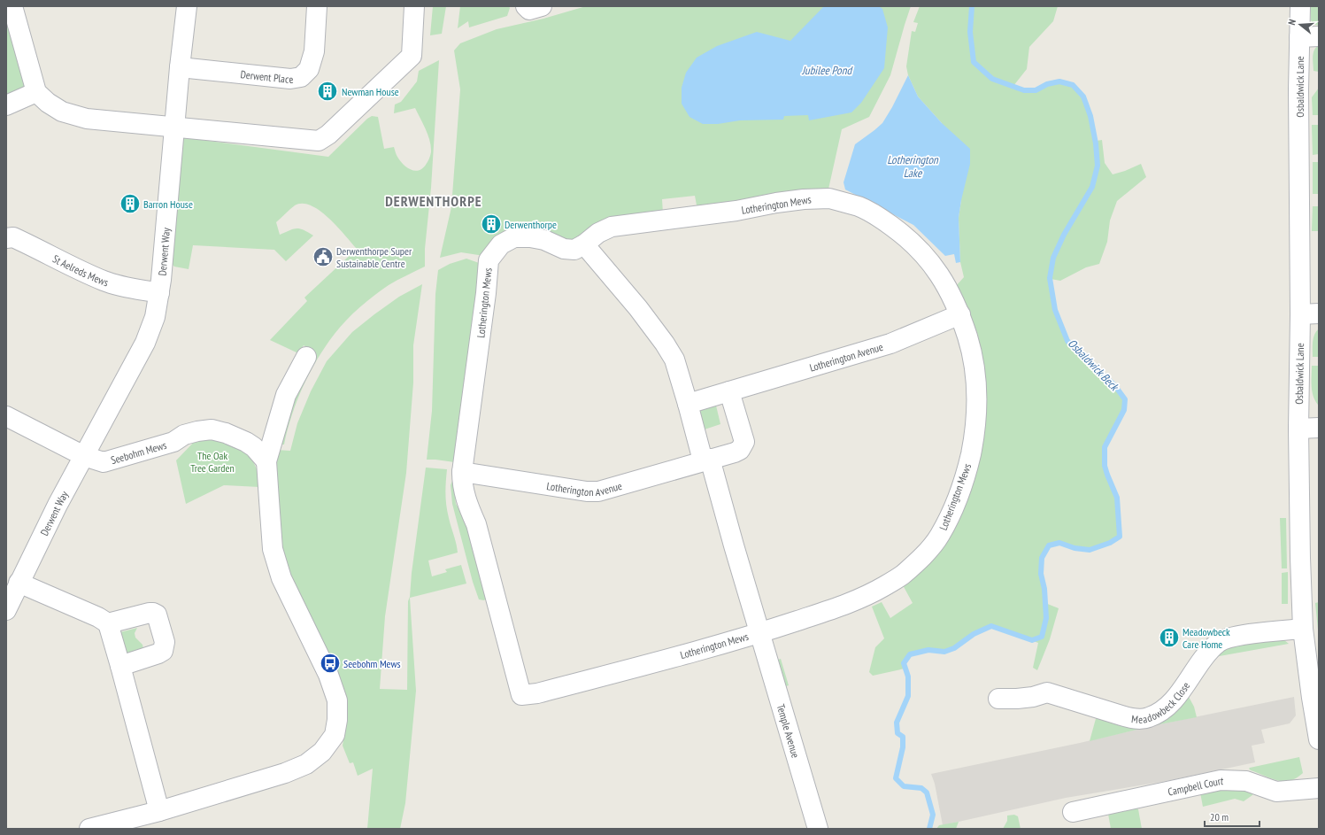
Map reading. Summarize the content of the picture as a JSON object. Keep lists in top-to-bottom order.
{
  "streets": {
    "street": [
      "Derwent Place",
      "Osbaldwick Lane",
      "Lotherington Mews",
      "Derwent Way",
      "St Aelreds Mews",
      "Lotherington Avenue",
      "Seebohm Mews",
      "Meadowbeck Close",
      "Temple Avenue",
      "Campbell Court"
    ]
  },
  "crossings": [
    ["Osbaldwick Lane", "Meadowbeck Close"],
    ["Lotherington Mews", "Lotherington Avenue"],
    ["Lotherington Mews", "Temple Avenue"],
    ["Derwent Way", "St Aelreds Mews"],
    ["Derwent Way", "Seebohm Mews"]
  ],
  "districts": ["DERWENTHORPE"],
  "water": ["Jubilee Pond", "Lotherington Lake", "Osbaldwick Beck"],
  "parks": ["The Oak Tree Garden"],
  "places": {
    "building": [
      "Newman House",
      "Barron House",
      "Derwenthorpe",
      "Meadowbeck Care Home"
    ],
    "public building": ["Derwenthorpe Super Sustainable Centre"],
    "bus stop": ["Seebohm Mews"]
  },
  "scale_bar": "20 m",
  "north": "left"
}
